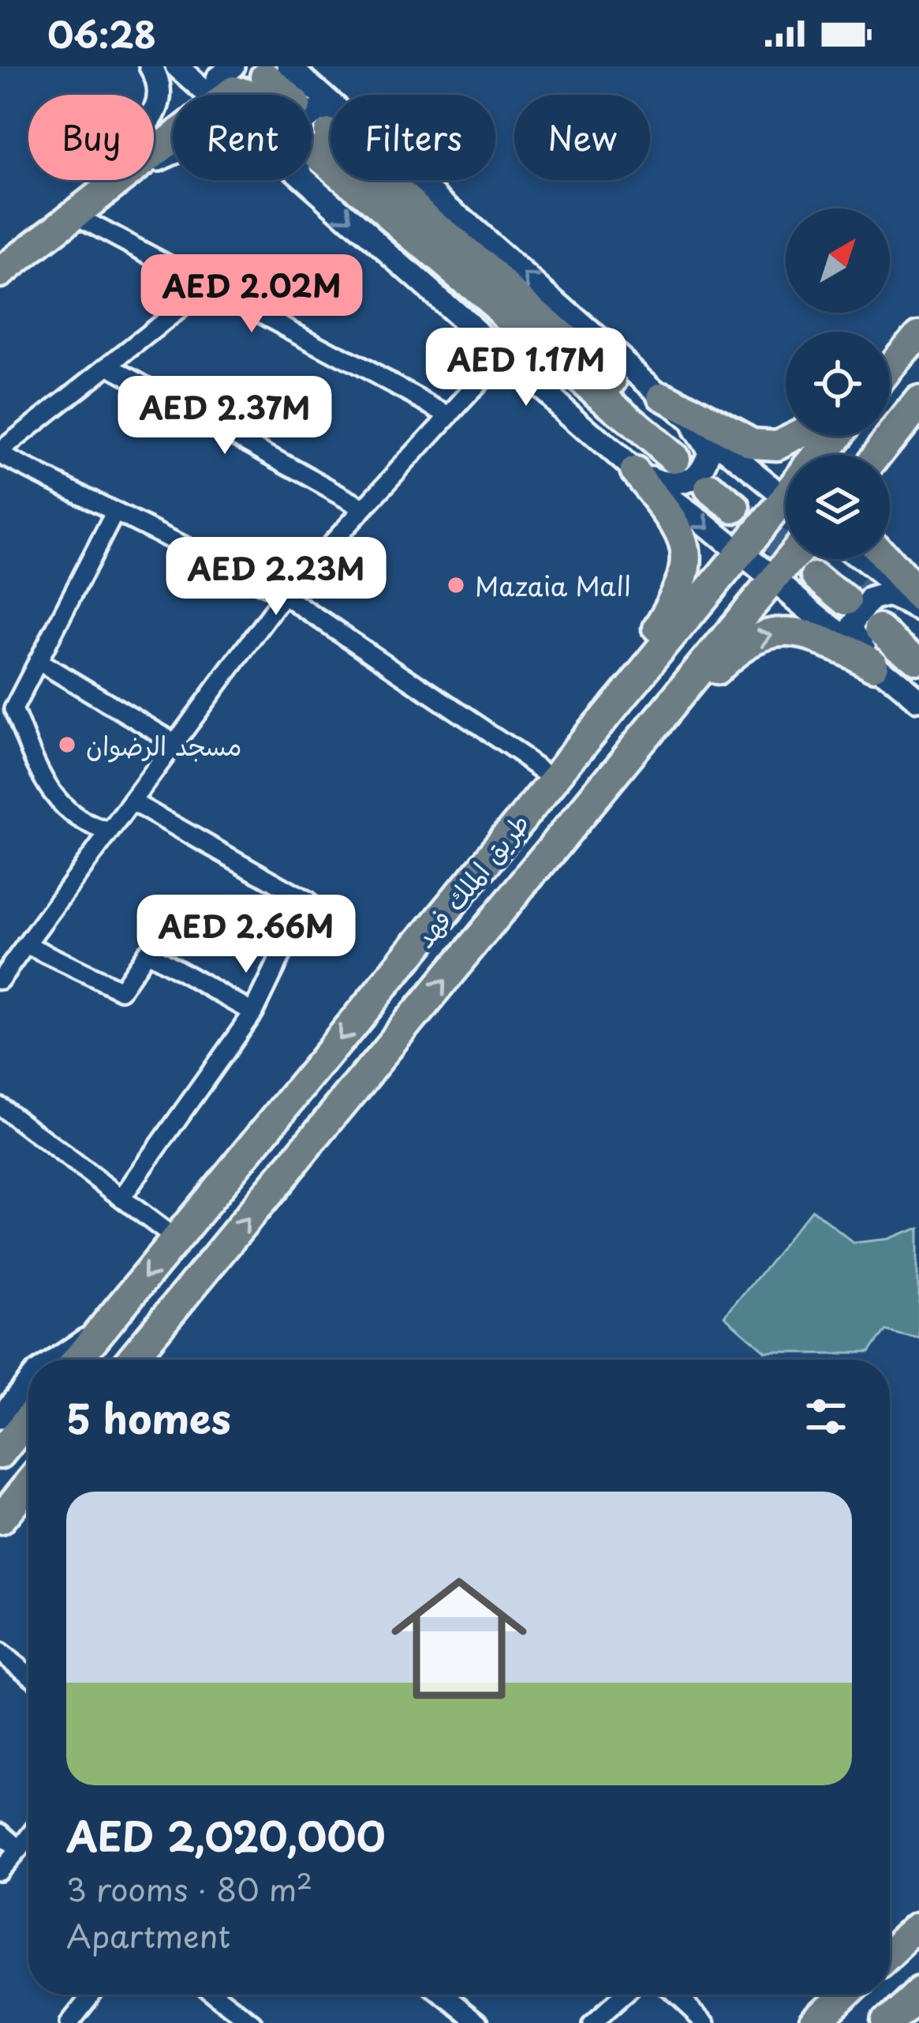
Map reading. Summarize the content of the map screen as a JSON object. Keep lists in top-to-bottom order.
{
  "streets": {
    "main road": ["طريق الملك فهد"]
  },
  "places": ["Mazaia Mall", "مسجد الرضوان"],
  "north": "top right",
  "page": {
    "status": "06:28",
    "chip": [
      "Buy",
      "Rent",
      "Filters",
      "New"
    ],
    "price": [
      "AED 2.02M",
      "AED 1.17M",
      "AED 2.37M",
      "AED 2.23M",
      "AED 2.66M"
    ],
    "heading": "5 homes",
    "list": [
      {
        "name": "AED 2,020,000",
        "note": "3 rooms · 80 m² · Apartment"
      }
    ]
  }
}
